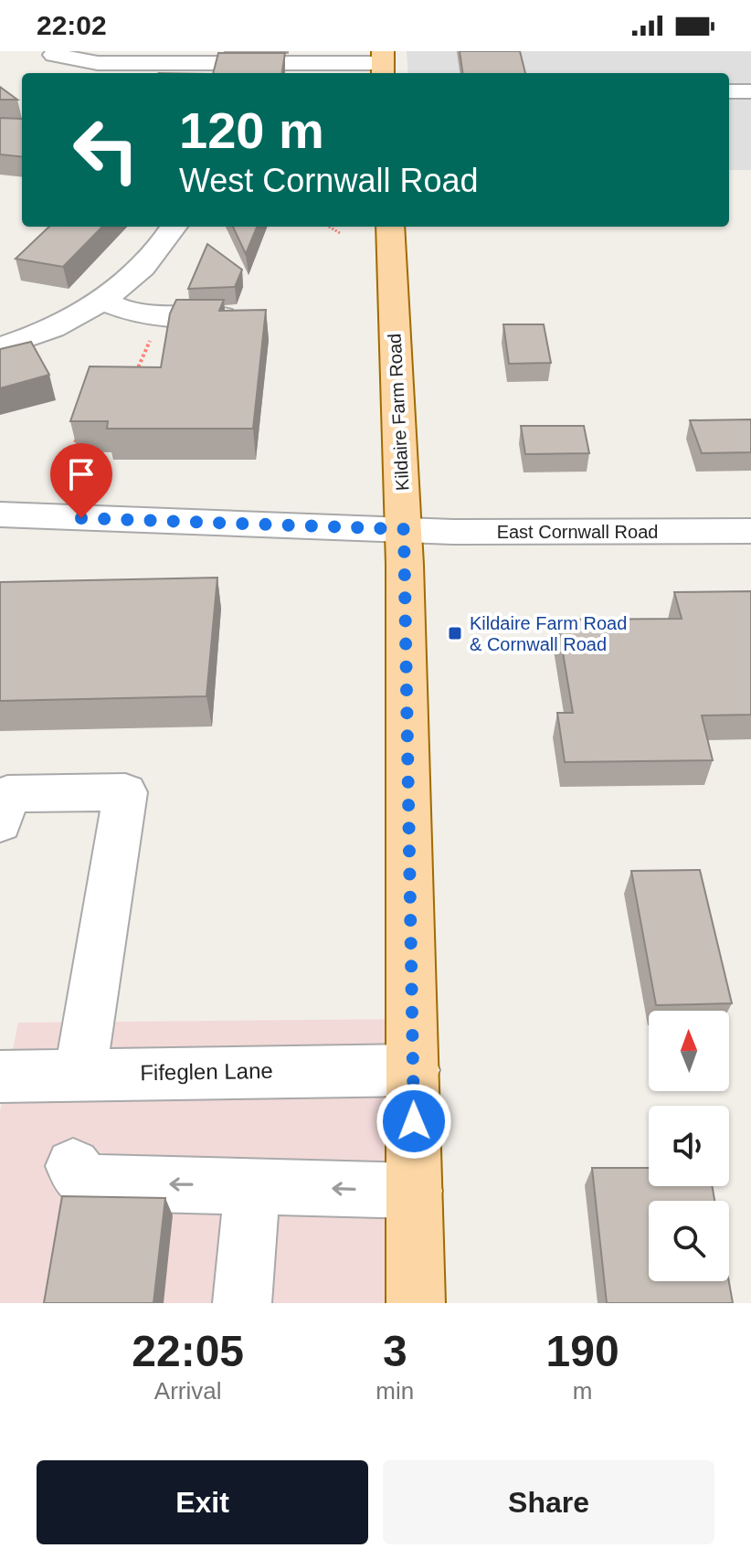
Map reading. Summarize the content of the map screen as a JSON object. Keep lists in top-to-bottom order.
{
  "streets": {
    "main road": ["Kildaire Farm Road"],
    "street": ["East Cornwall Road", "Fifeglen Lane"]
  },
  "crossings": [
    ["Kildaire Farm Road", "East Cornwall Road"],
    ["Kildaire Farm Road", "Fifeglen Lane"]
  ],
  "places": {
    "transit": ["Kildaire Farm Road & Cornwall Road"]
  },
  "north": "top",
  "page": {
    "status": "22:02",
    "turn": ["120 m", "West Cornwall Road"],
    "eta": [
      "22:05",
      "Arrival",
      "3",
      "min",
      "190",
      "m"
    ],
    "buttons": ["Exit", "Share"]
  }
}
